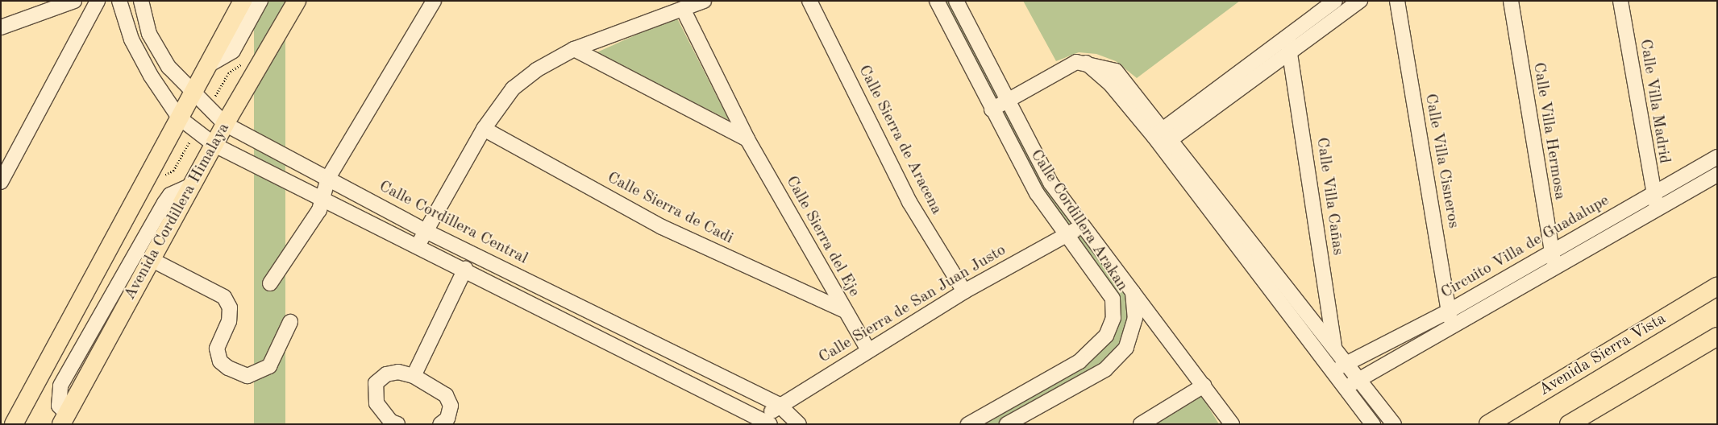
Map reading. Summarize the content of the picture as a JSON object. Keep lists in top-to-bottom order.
{
  "streets": {
    "main road": ["Avenida Cordillera Himalaya", "Avenida Sierra Vista"],
    "street": [
      "Calle Villa Madrid",
      "Calle Villa Hermosa",
      "Calle Sierra de Aracena",
      "Calle Villa Cisneros",
      "Calle Villa Cañas",
      "Calle Sierra de Cadi",
      "Calle Cordillera Arakan",
      "Calle Cordillera Central",
      "Calle Sierra del Eje",
      "Circuito Villa de Guadalupe",
      "Calle Sierra de San Juan Justo"
    ]
  },
  "crossings": [
    ["Calle Villa Madrid", "Circuito Villa de Guadalupe"],
    ["Calle Villa Hermosa", "Circuito Villa de Guadalupe"],
    ["Calle Sierra de Aracena", "Calle Sierra de San Juan Justo"],
    ["Calle Villa Cisneros", "Circuito Villa de Guadalupe"],
    ["Calle Sierra de Cadi", "Calle Sierra del Eje"],
    ["Avenida Cordillera Himalaya", "Calle Cordillera Central"],
    ["Calle Cordillera Arakan", "Calle Sierra de San Juan Justo"],
    ["Calle Cordillera Central", "Calle Sierra de San Juan Justo"],
    ["Calle Sierra del Eje", "Calle Sierra de San Juan Justo"]
  ]
}
